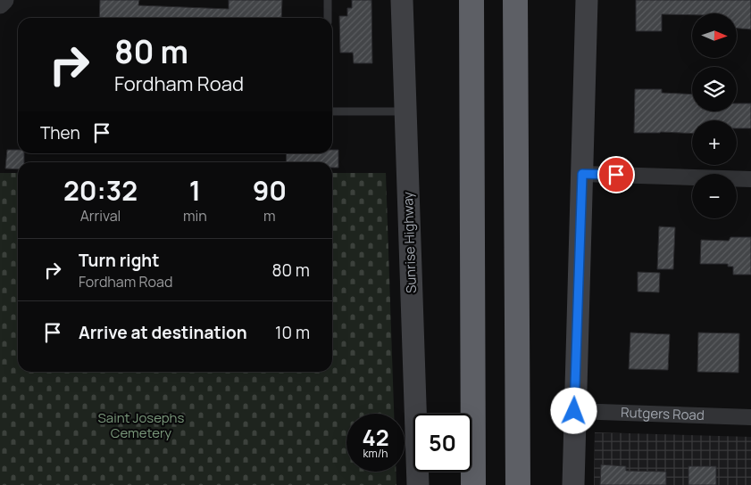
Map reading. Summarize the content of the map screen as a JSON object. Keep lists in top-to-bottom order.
{
  "streets": {
    "main road": ["Sunrise Highway"],
    "street": ["Rutgers Road"]
  },
  "parks": ["Saint Josephs Cemetery"],
  "north": "right",
  "page": {
    "map_buttons": ["+", "−"],
    "turn": ["80 m", "Fordham Road"],
    "then": "Then",
    "eta": [
      "20:32",
      "Arrival",
      "1",
      "min",
      "90",
      "m"
    ],
    "list": [
      {
        "name": "Turn right",
        "note": "Fordham Road",
        "value": "80 m"
      },
      {
        "name": "Arrive at destination",
        "value": "10 m"
      }
    ],
    "speed": "42 km/h",
    "limit": "50"
  }
}
